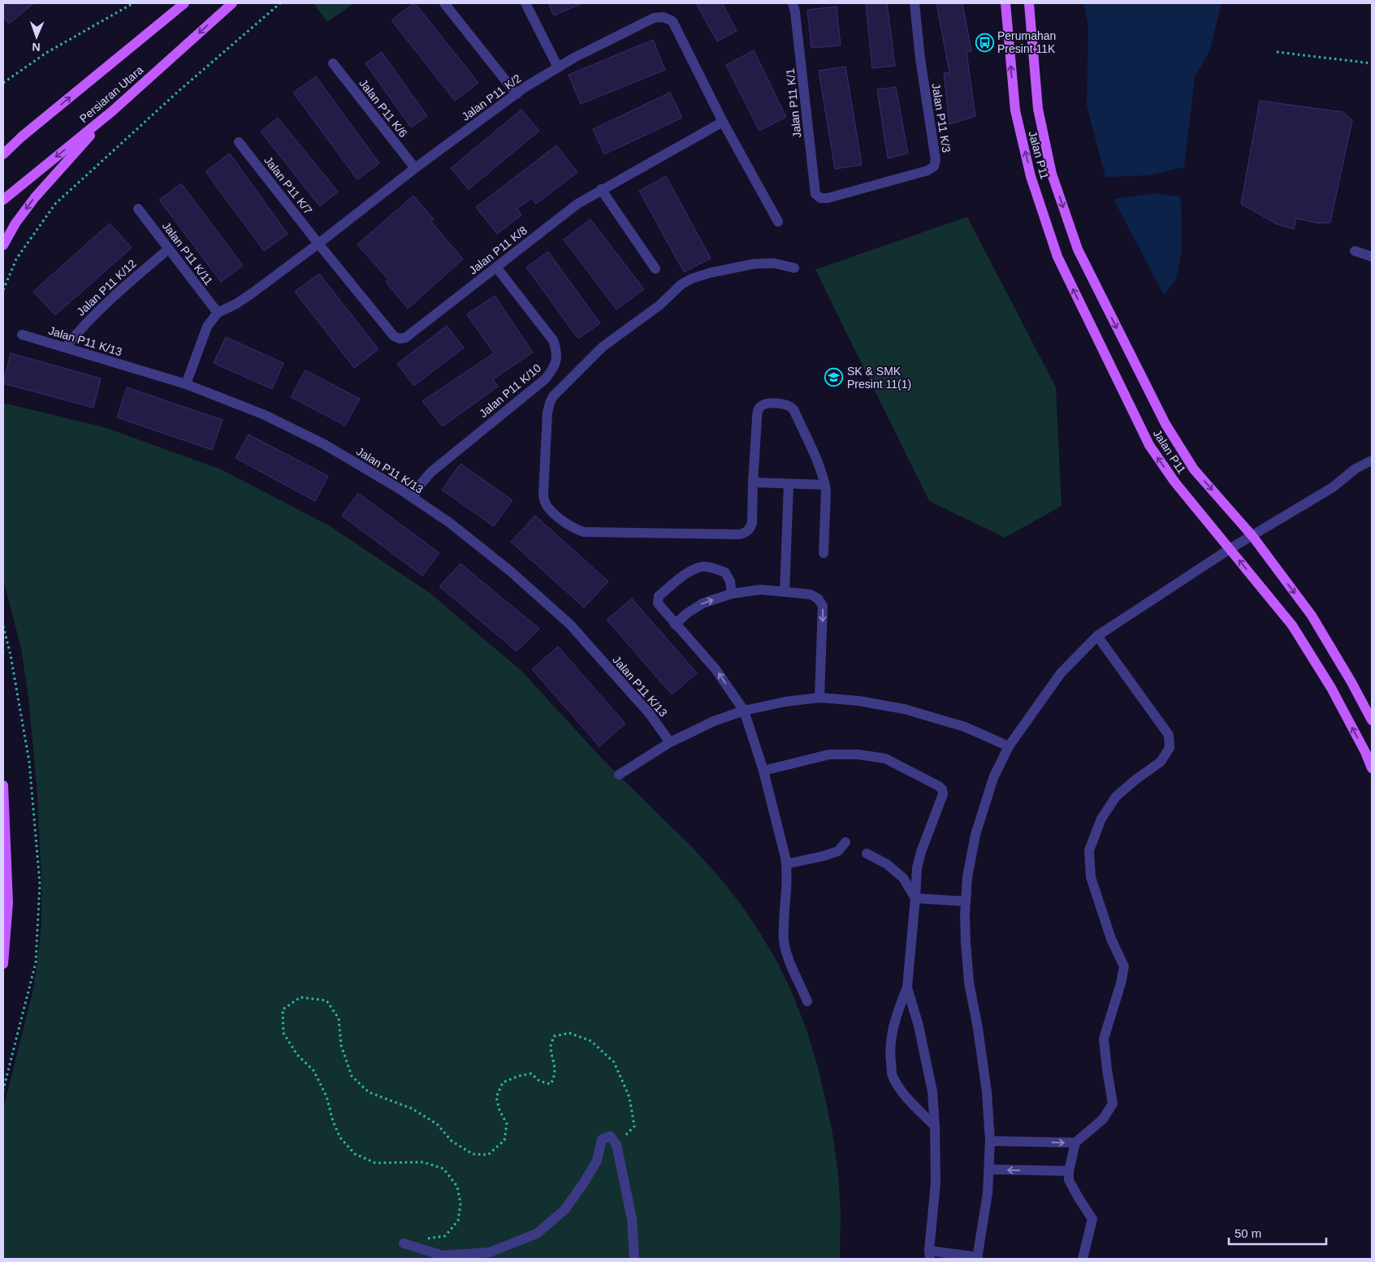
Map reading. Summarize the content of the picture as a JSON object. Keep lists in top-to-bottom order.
{
  "streets": {
    "main road": ["Persiaran Utara", "Jalan P11"],
    "street": [
      "Jalan P11 K/2",
      "Jalan P11 K/1",
      "Jalan P11 K/6",
      "Jalan P11 K/3",
      "Jalan P11 K/7",
      "Jalan P11 K/8",
      "Jalan P11 K/11",
      "Jalan P11 K/12",
      "Jalan P11 K/13",
      "Jalan P11 K/10"
    ]
  },
  "crossings": [
    ["Jalan P11 K/2", "Jalan P11 K/6"],
    ["Jalan P11 K/2", "Jalan P11 K/7"],
    ["Jalan P11 K/2", "Jalan P11 K/8"],
    ["Jalan P11 K/2", "Jalan P11 K/11"],
    ["Jalan P11 K/2", "Jalan P11 K/13"],
    ["Jalan P11 K/1", "Jalan P11 K/3"],
    ["Jalan P11 K/7", "Jalan P11 K/8"],
    ["Jalan P11 K/8", "Jalan P11 K/10"],
    ["Jalan P11 K/11", "Jalan P11 K/12"],
    ["Jalan P11 K/12", "Jalan P11 K/13"],
    ["Jalan P11 K/13", "Jalan P11 K/10"]
  ],
  "places": {
    "bus stop": ["Perumahan Presint 11K"],
    "school or university": ["SK & SMK Presint 11(1)"]
  },
  "scale_bar": "50 m",
  "north": "bottom"
}
